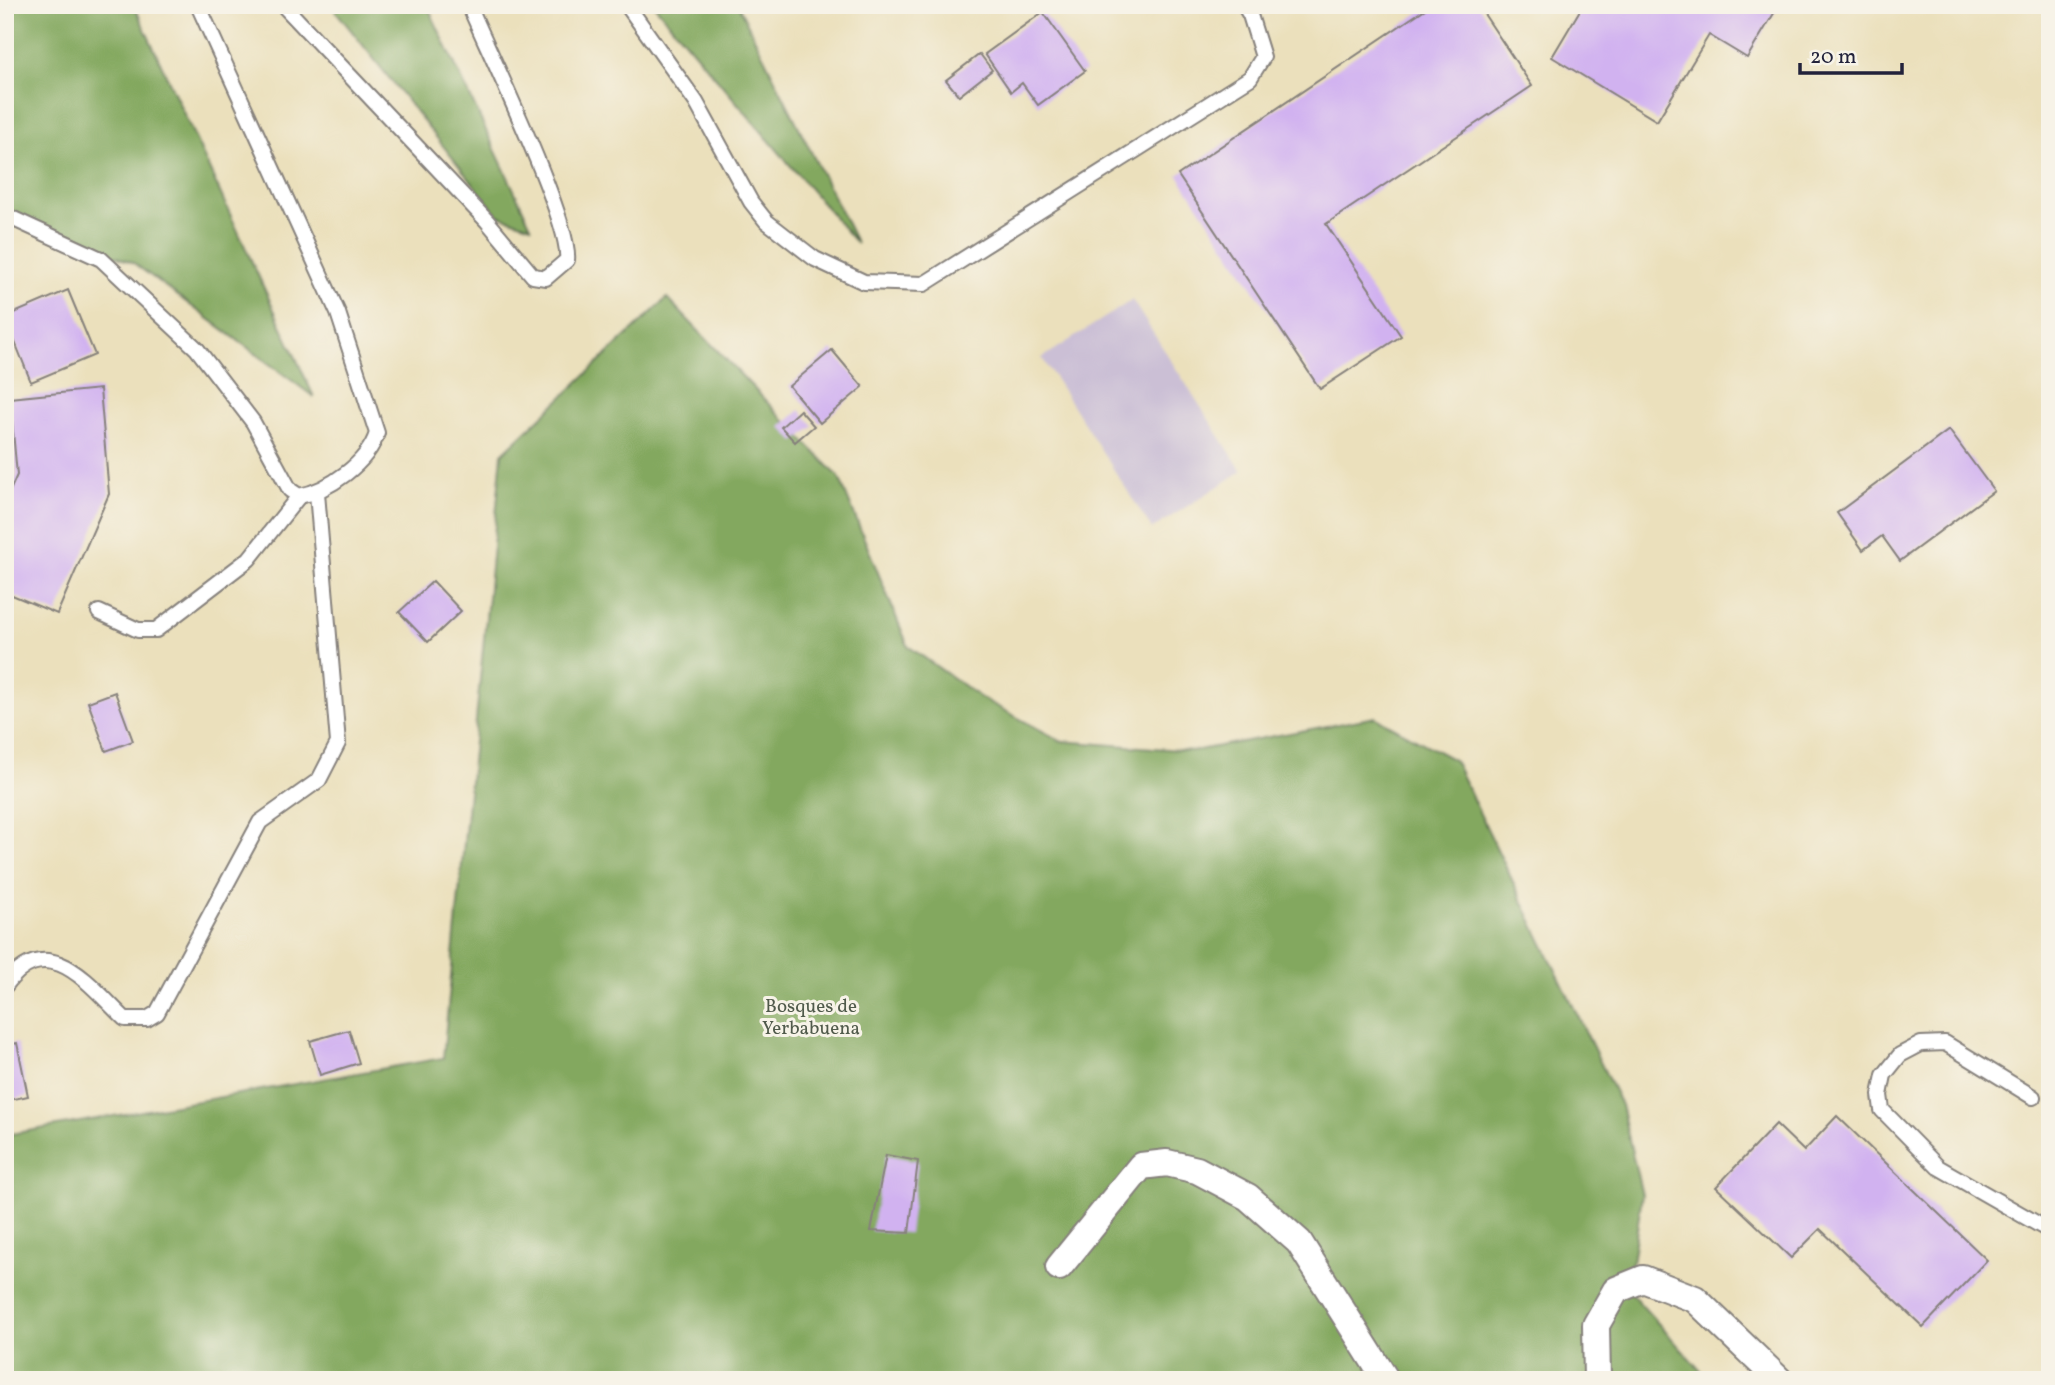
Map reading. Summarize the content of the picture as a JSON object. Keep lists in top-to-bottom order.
{
  "parks": ["Bosques de Yerbabuena"],
  "scale_bar": "20 m"
}
